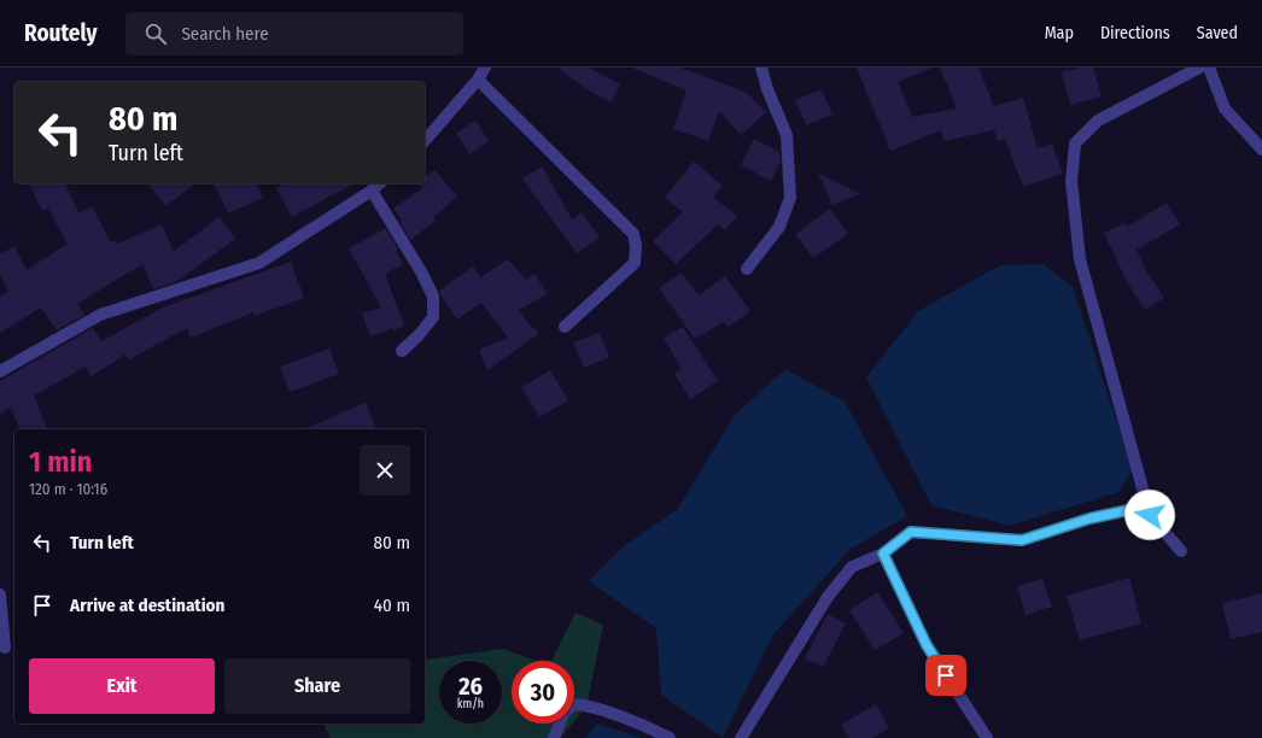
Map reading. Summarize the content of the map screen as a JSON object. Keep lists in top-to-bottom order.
{
  "page": {
    "header": "Routely",
    "search": "Search here",
    "nav": ["Map", "Directions", "Saved"],
    "turn": ["80 m", "Turn left"],
    "heading": ["1 min", "120 m · 10:16"],
    "list": [
      {
        "name": "Turn left",
        "value": "80 m"
      },
      {
        "name": "Arrive at destination",
        "value": "40 m"
      }
    ],
    "buttons": ["Exit", "Share"],
    "speed": "26 km/h",
    "limit": "30"
  }
}
